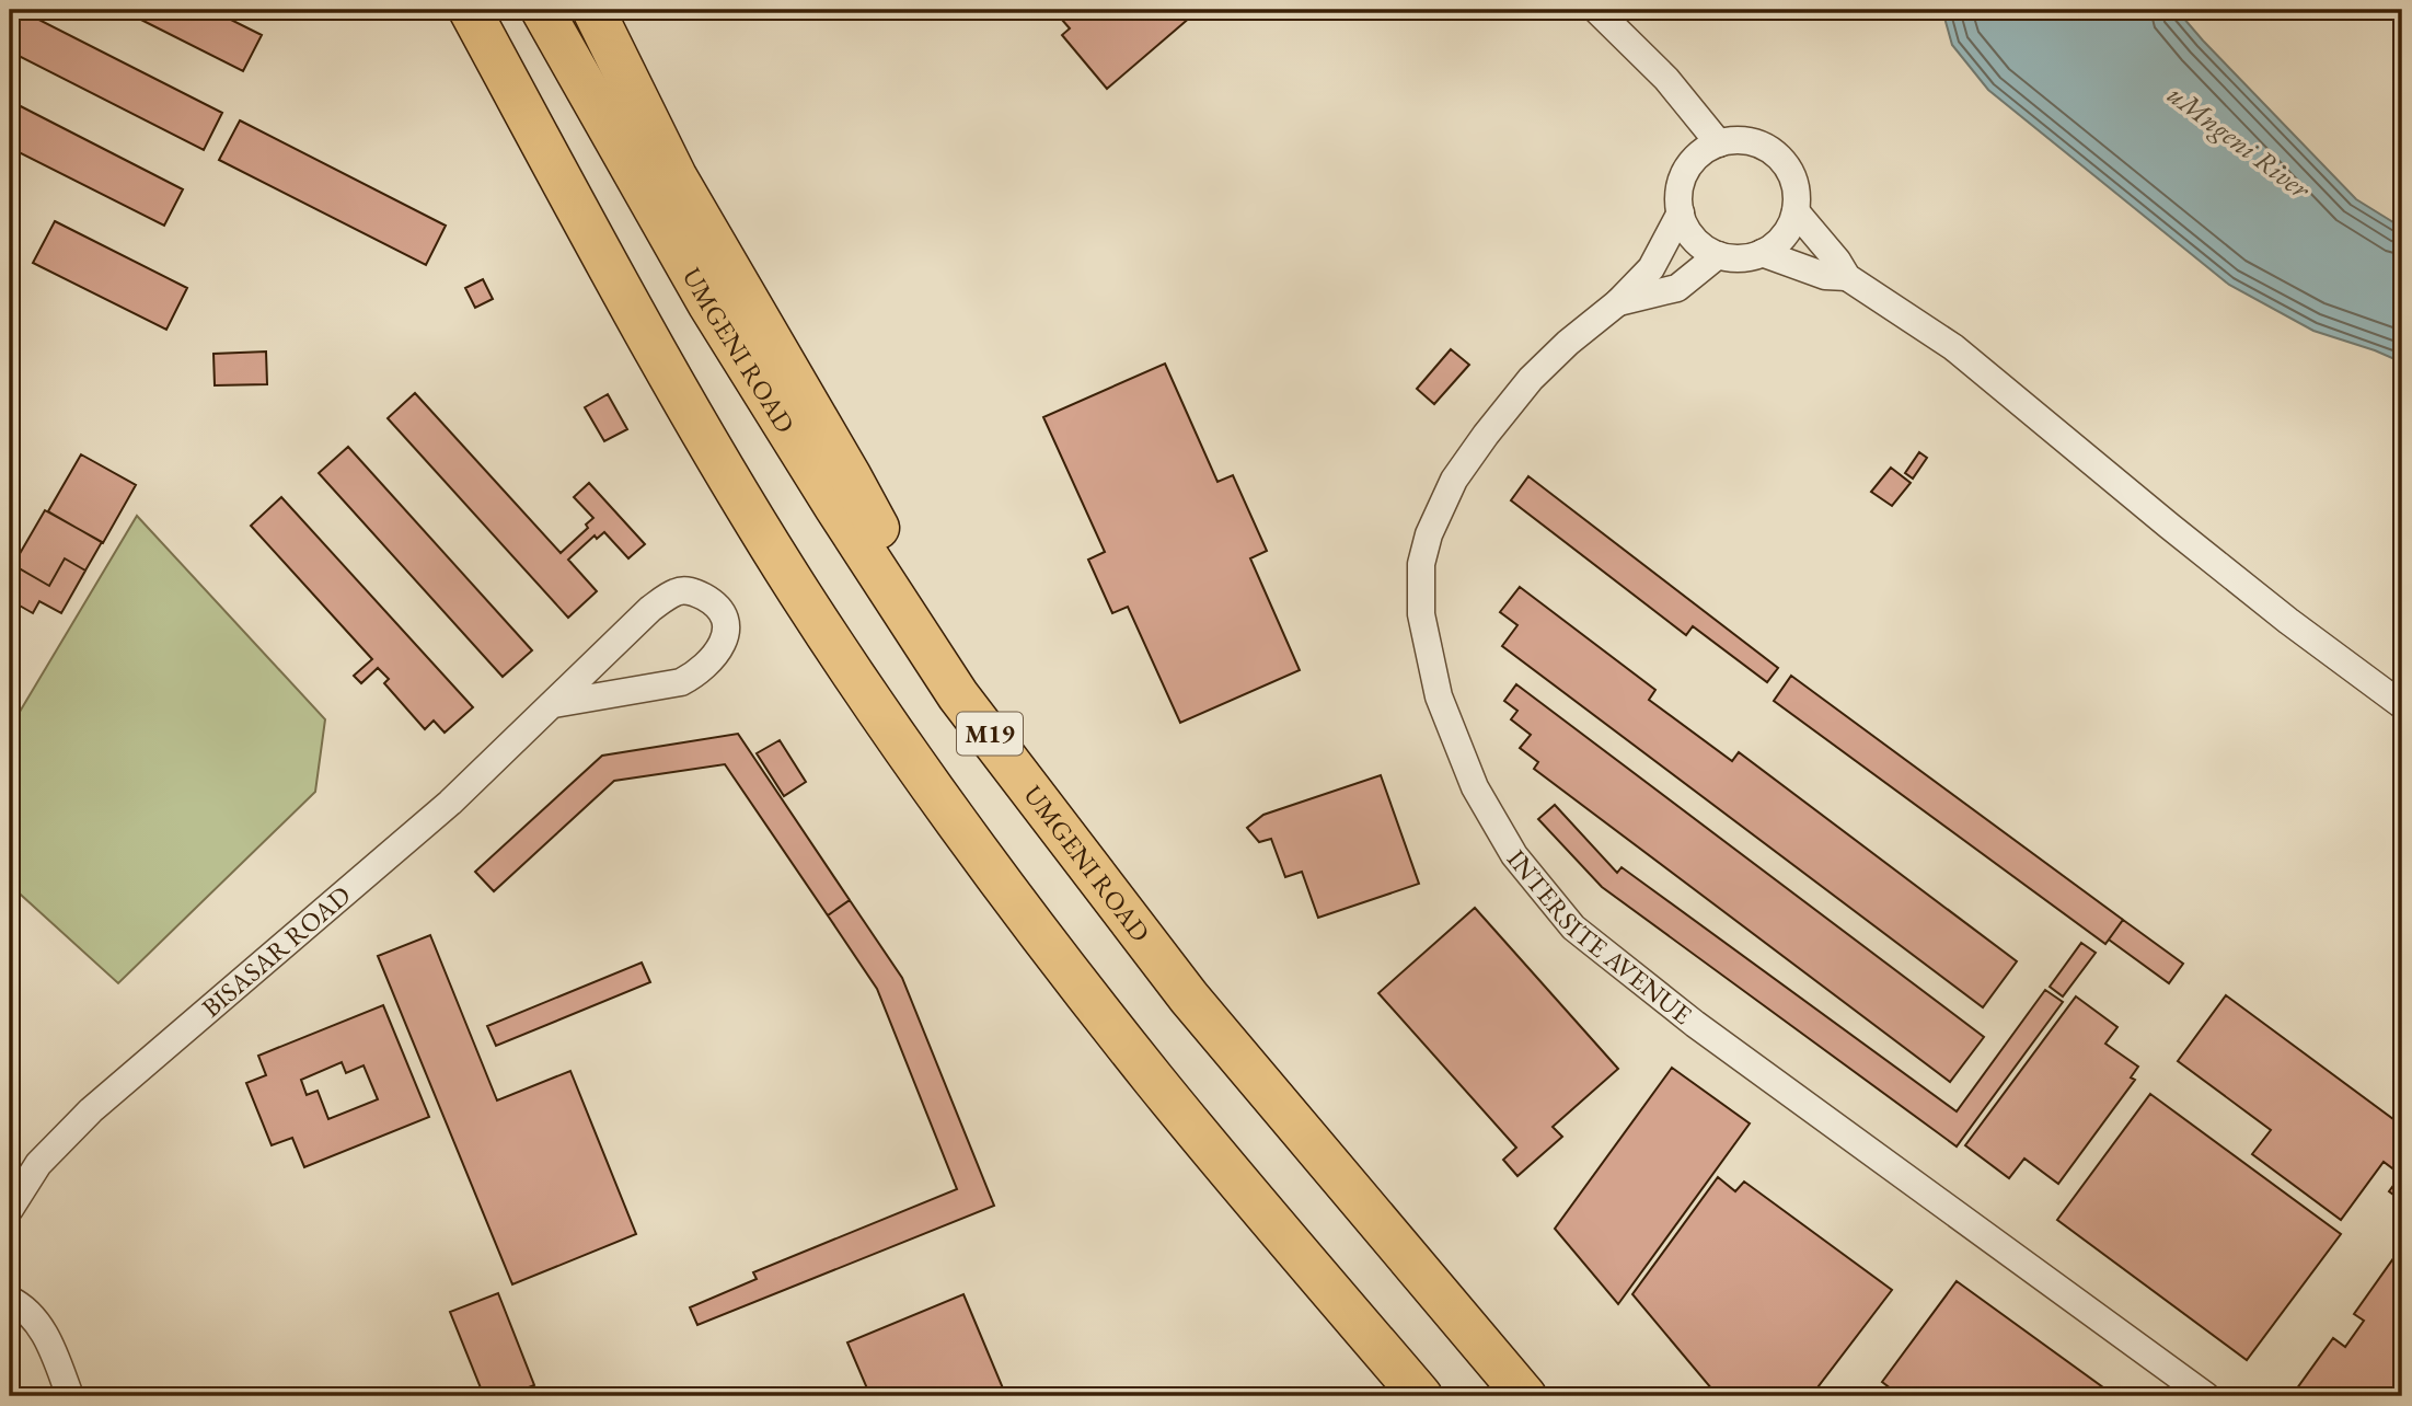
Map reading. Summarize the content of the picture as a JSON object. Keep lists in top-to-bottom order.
{
  "streets": {
    "highway": ["UMGENI ROAD", "M19"],
    "street": ["INTERSITE AVENUE", "BISASAR ROAD"]
  },
  "water": ["uMngeni River"]
}
